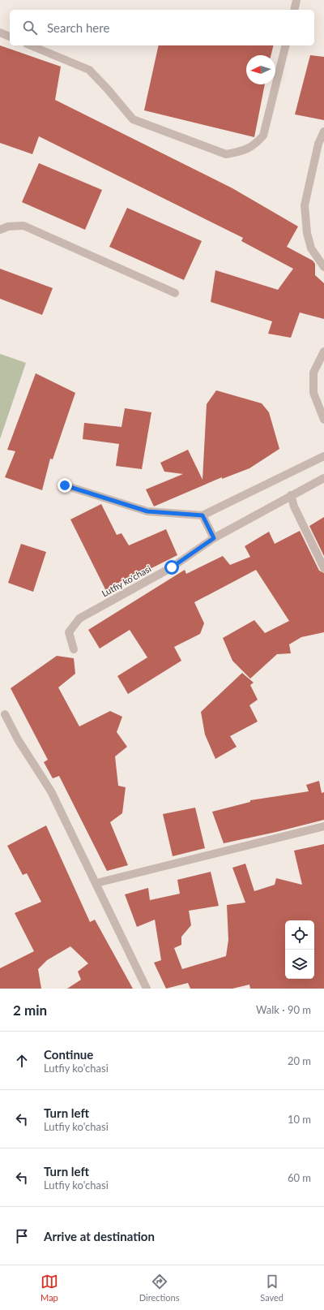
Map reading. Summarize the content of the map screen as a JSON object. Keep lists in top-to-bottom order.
{
  "streets": {
    "street": ["Lutfiy ko'chasi"]
  },
  "north": "left",
  "page": {
    "search": "Search here",
    "heading": ["2 min", "Walk · 90 m"],
    "list": [
      ["Continue", "Lutfiy ko'chasi", "20 m"],
      ["Turn left", "Lutfiy ko'chasi", "10 m"],
      ["Turn left", "Lutfiy ko'chasi", "60 m"],
      "Arrive at destination"
    ],
    "nav": ["Map", "Directions", "Saved"]
  }
}
